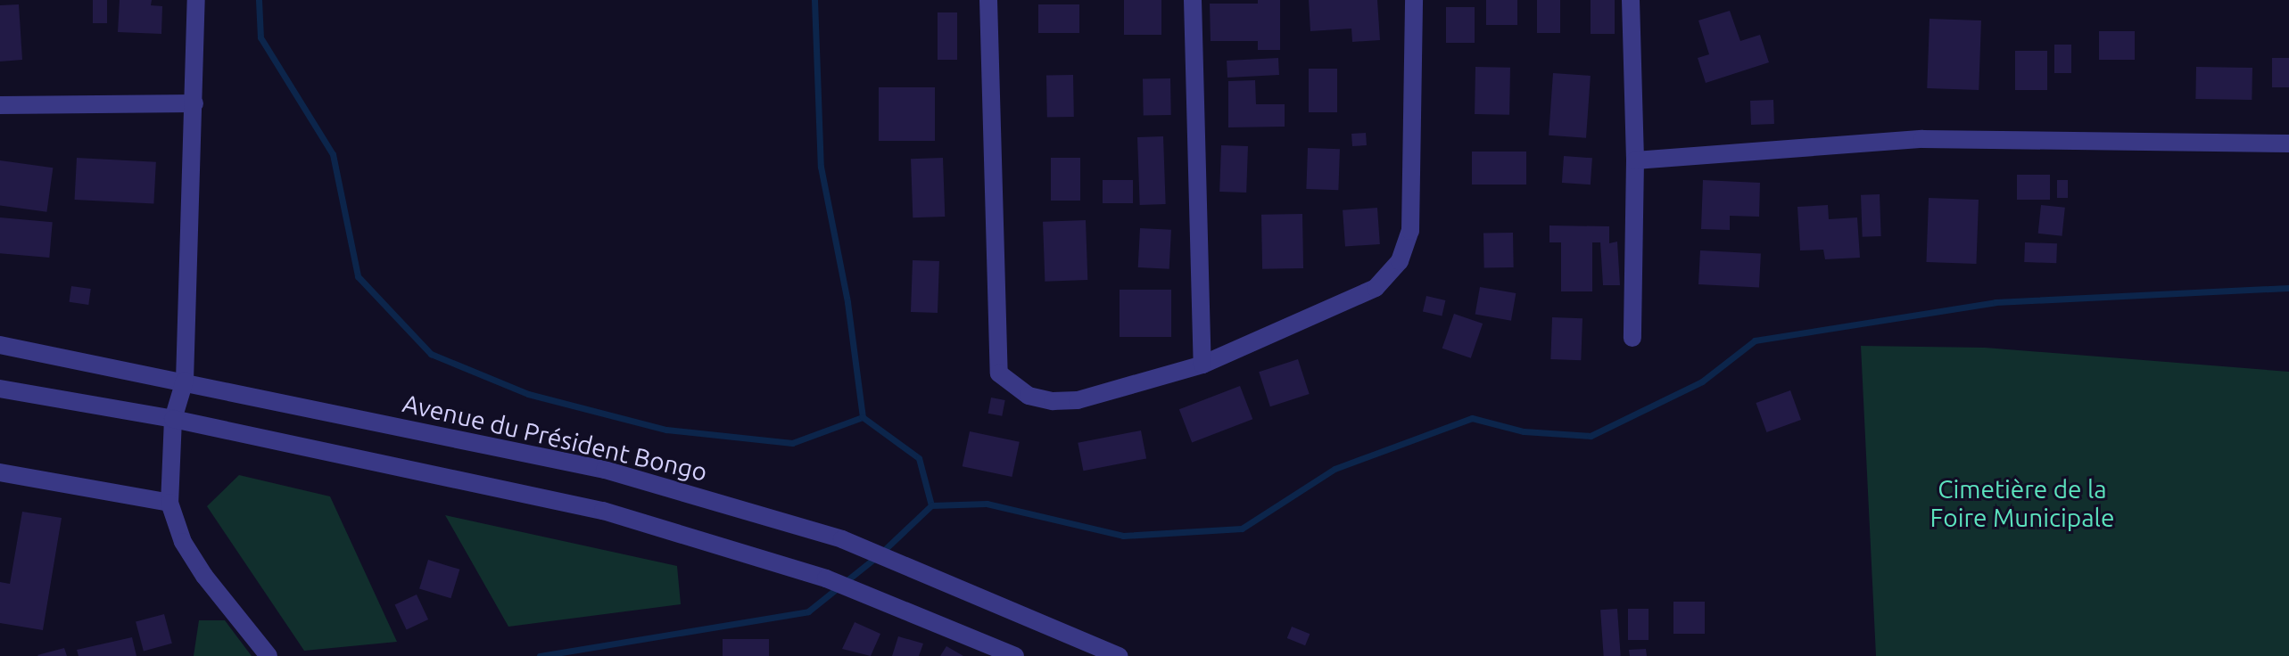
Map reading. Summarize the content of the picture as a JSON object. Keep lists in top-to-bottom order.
{
  "streets": {
    "street": ["Avenue du Président Bongo"]
  },
  "parks": ["Cimetière de la Foire Municipale"]
}
